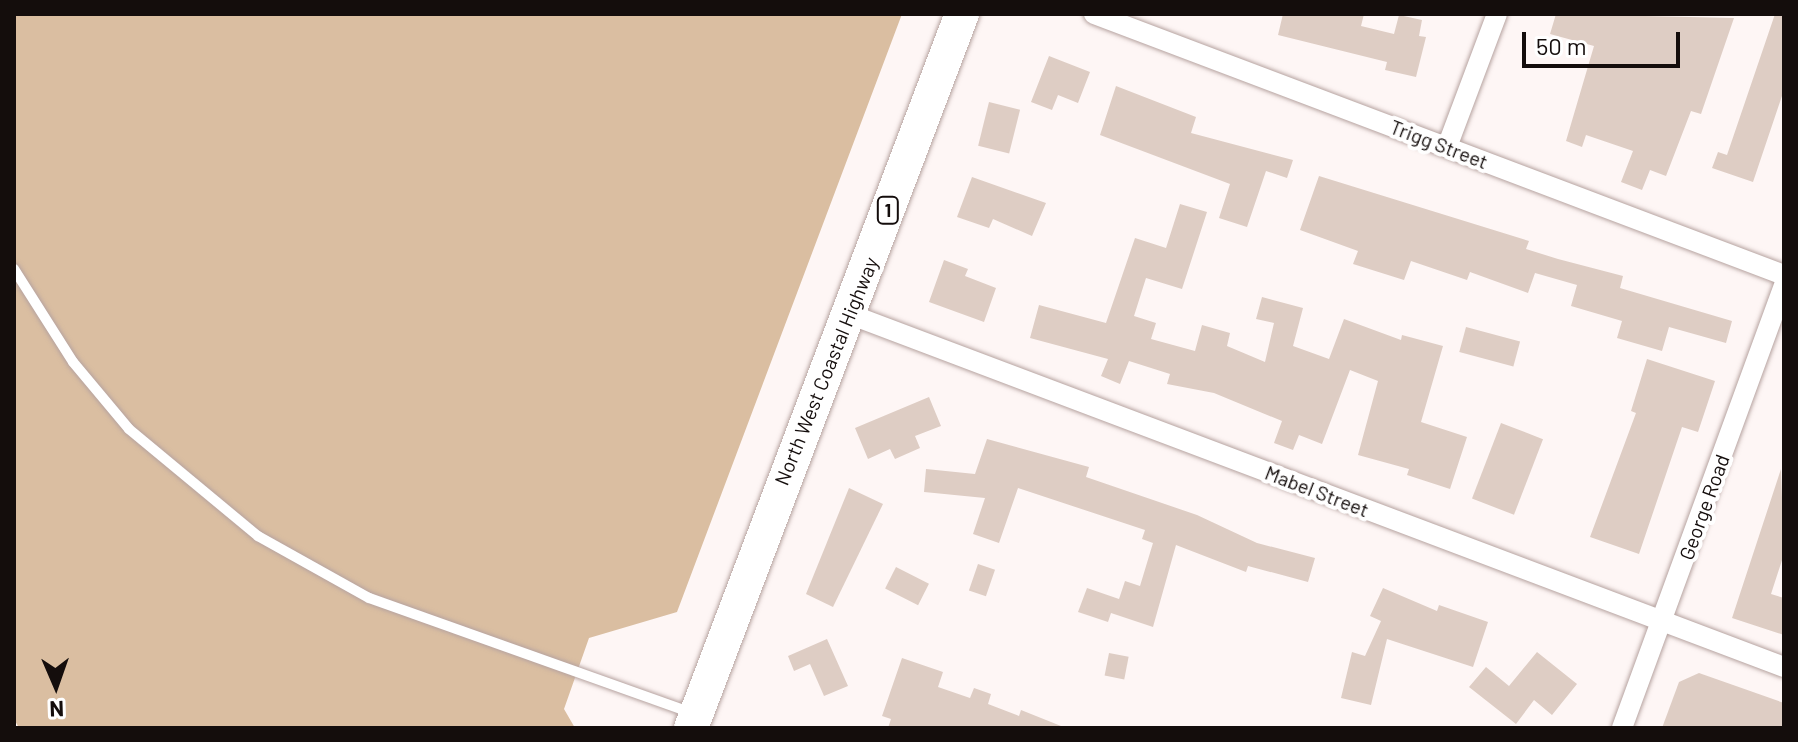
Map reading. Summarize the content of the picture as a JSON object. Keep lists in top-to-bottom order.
{
  "streets": {
    "highway": ["1", "North West Coastal Highway"],
    "street": ["Trigg Street", "Mabel Street", "George Road"]
  },
  "crossings": [
    ["North West Coastal Highway", "Mabel Street"],
    ["Mabel Street", "George Road"]
  ],
  "scale_bar": "50 m",
  "north": "bottom"
}
